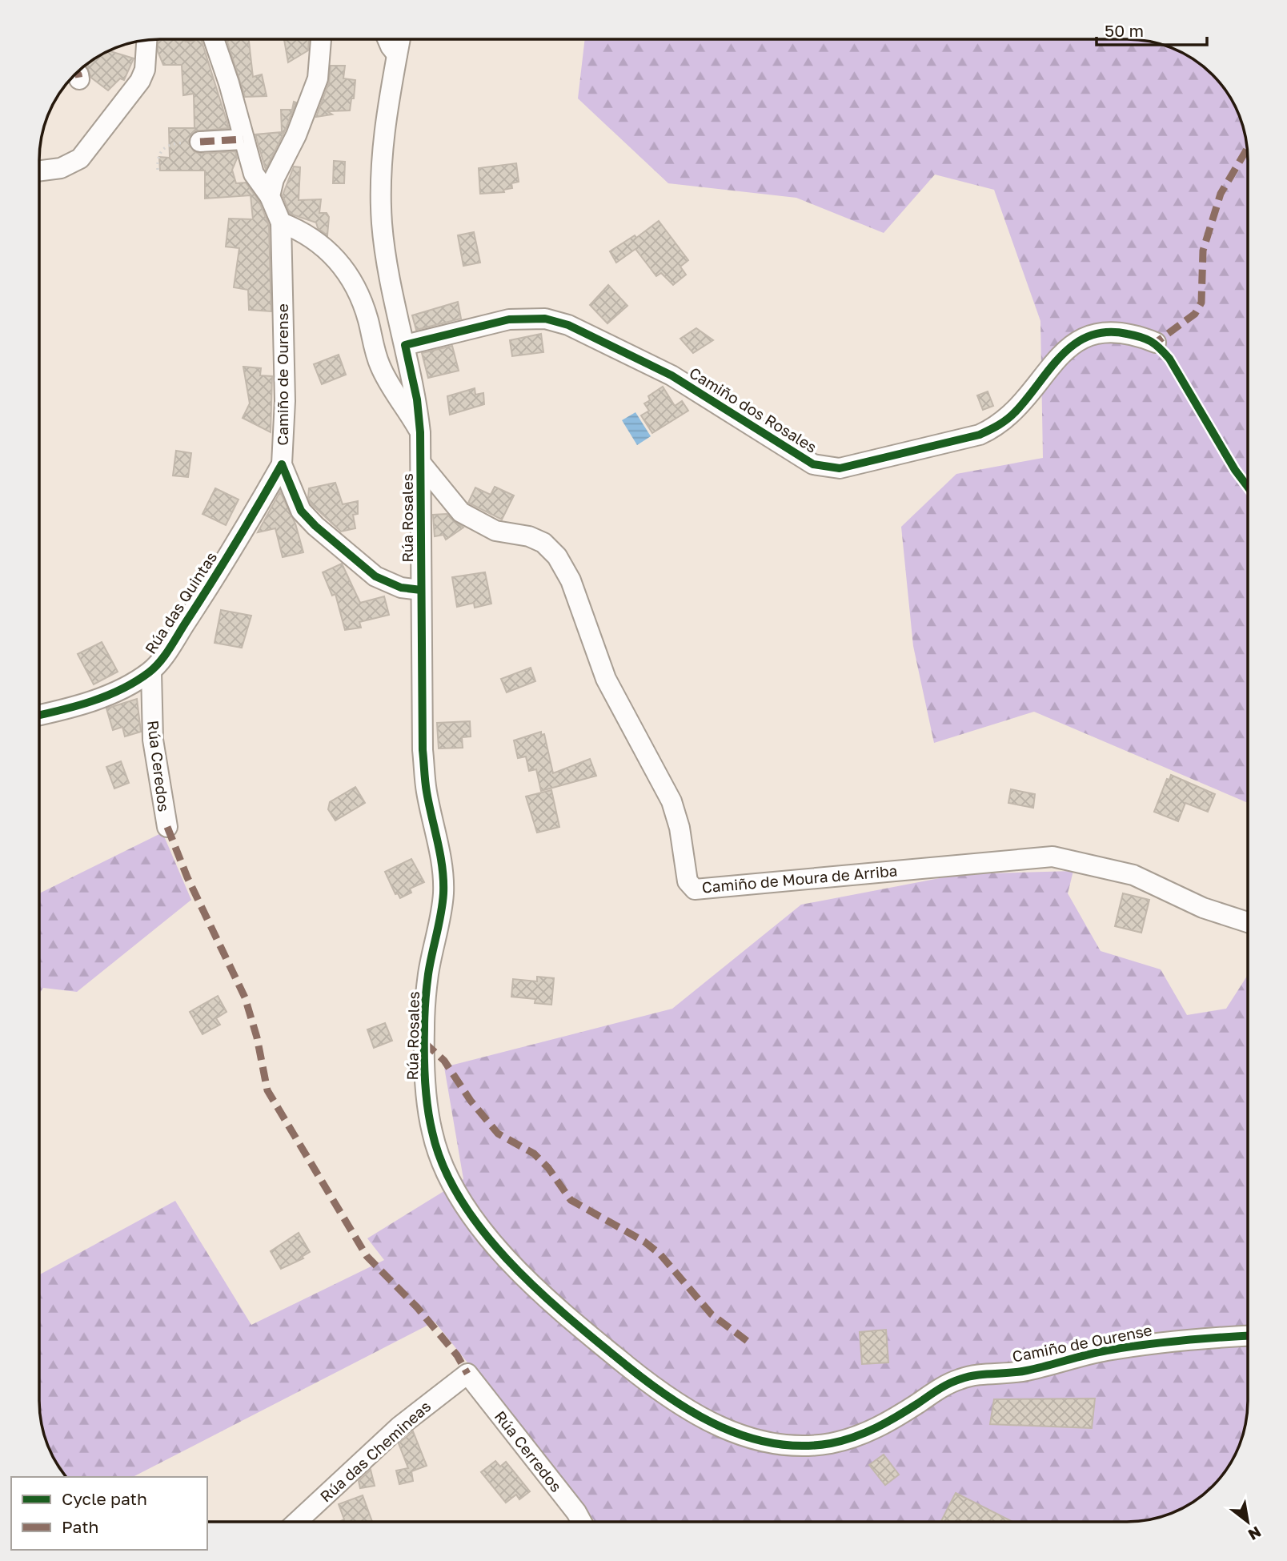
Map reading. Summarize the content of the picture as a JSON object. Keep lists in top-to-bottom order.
{
  "streets": {
    "street": [
      "Camiño de Ourense",
      "Camiño dos Rosales",
      "Rúa Rosales",
      "Rúa das Quintas",
      "Rúa Ceredos",
      "Camiño de Moura de Arriba",
      "Rúa das Chemineas",
      "Rúa Cerredos"
    ]
  },
  "crossings": [
    ["Camiño de Ourense", "Rúa Rosales"],
    ["Camiño de Ourense", "Rúa das Quintas"],
    ["Camiño dos Rosales", "Rúa Rosales"],
    ["Rúa Rosales", "Camiño de Moura de Arriba"],
    ["Rúa das Quintas", "Rúa Ceredos"],
    ["Rúa das Chemineas", "Rúa Cerredos"]
  ],
  "legend": ["Cycle path", "Path"],
  "scale_bar": "50 m",
  "north": "bottom right"
}
